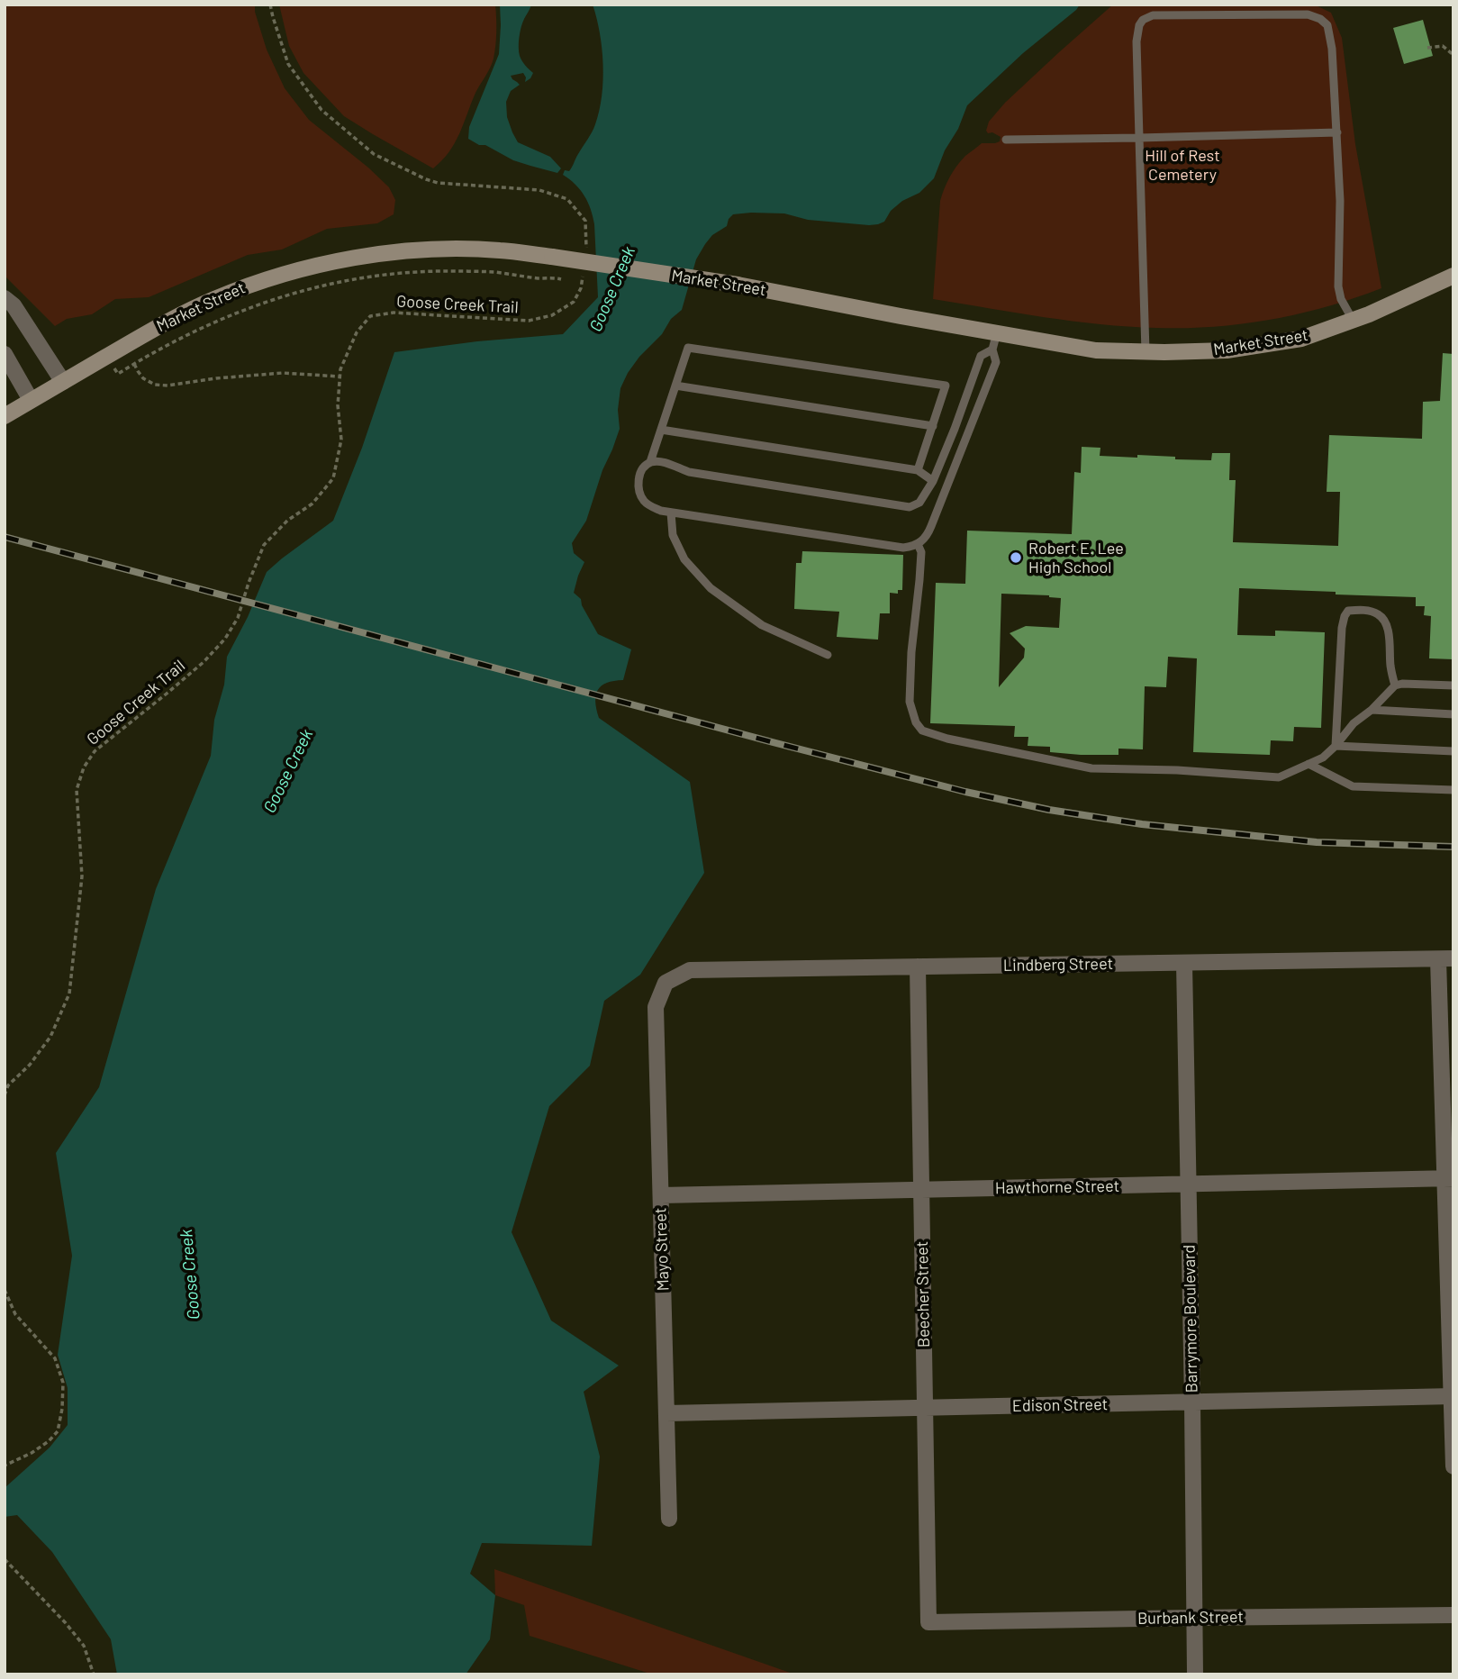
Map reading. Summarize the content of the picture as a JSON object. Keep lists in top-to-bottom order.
{
  "streets": {
    "main road": ["Market Street"],
    "street": [
      "Lindberg Street",
      "Hawthorne Street",
      "Mayo Street",
      "Beecher Street",
      "Barrymore Boulevard",
      "Edison Street",
      "Burbank Street"
    ],
    "path": ["Goose Creek Trail"]
  },
  "crossings": [
    ["Lindberg Street", "Mayo Street"],
    ["Lindberg Street", "Beecher Street"],
    ["Lindberg Street", "Barrymore Boulevard"],
    ["Hawthorne Street", "Mayo Street"],
    ["Hawthorne Street", "Beecher Street"],
    ["Hawthorne Street", "Barrymore Boulevard"],
    ["Mayo Street", "Edison Street"],
    ["Beecher Street", "Edison Street"],
    ["Beecher Street", "Burbank Street"],
    ["Barrymore Boulevard", "Edison Street"],
    ["Barrymore Boulevard", "Burbank Street"]
  ],
  "water": ["Goose Creek"],
  "parks": ["Hill of Rest Cemetery"],
  "places": ["Robert E. Lee High School"]
}
